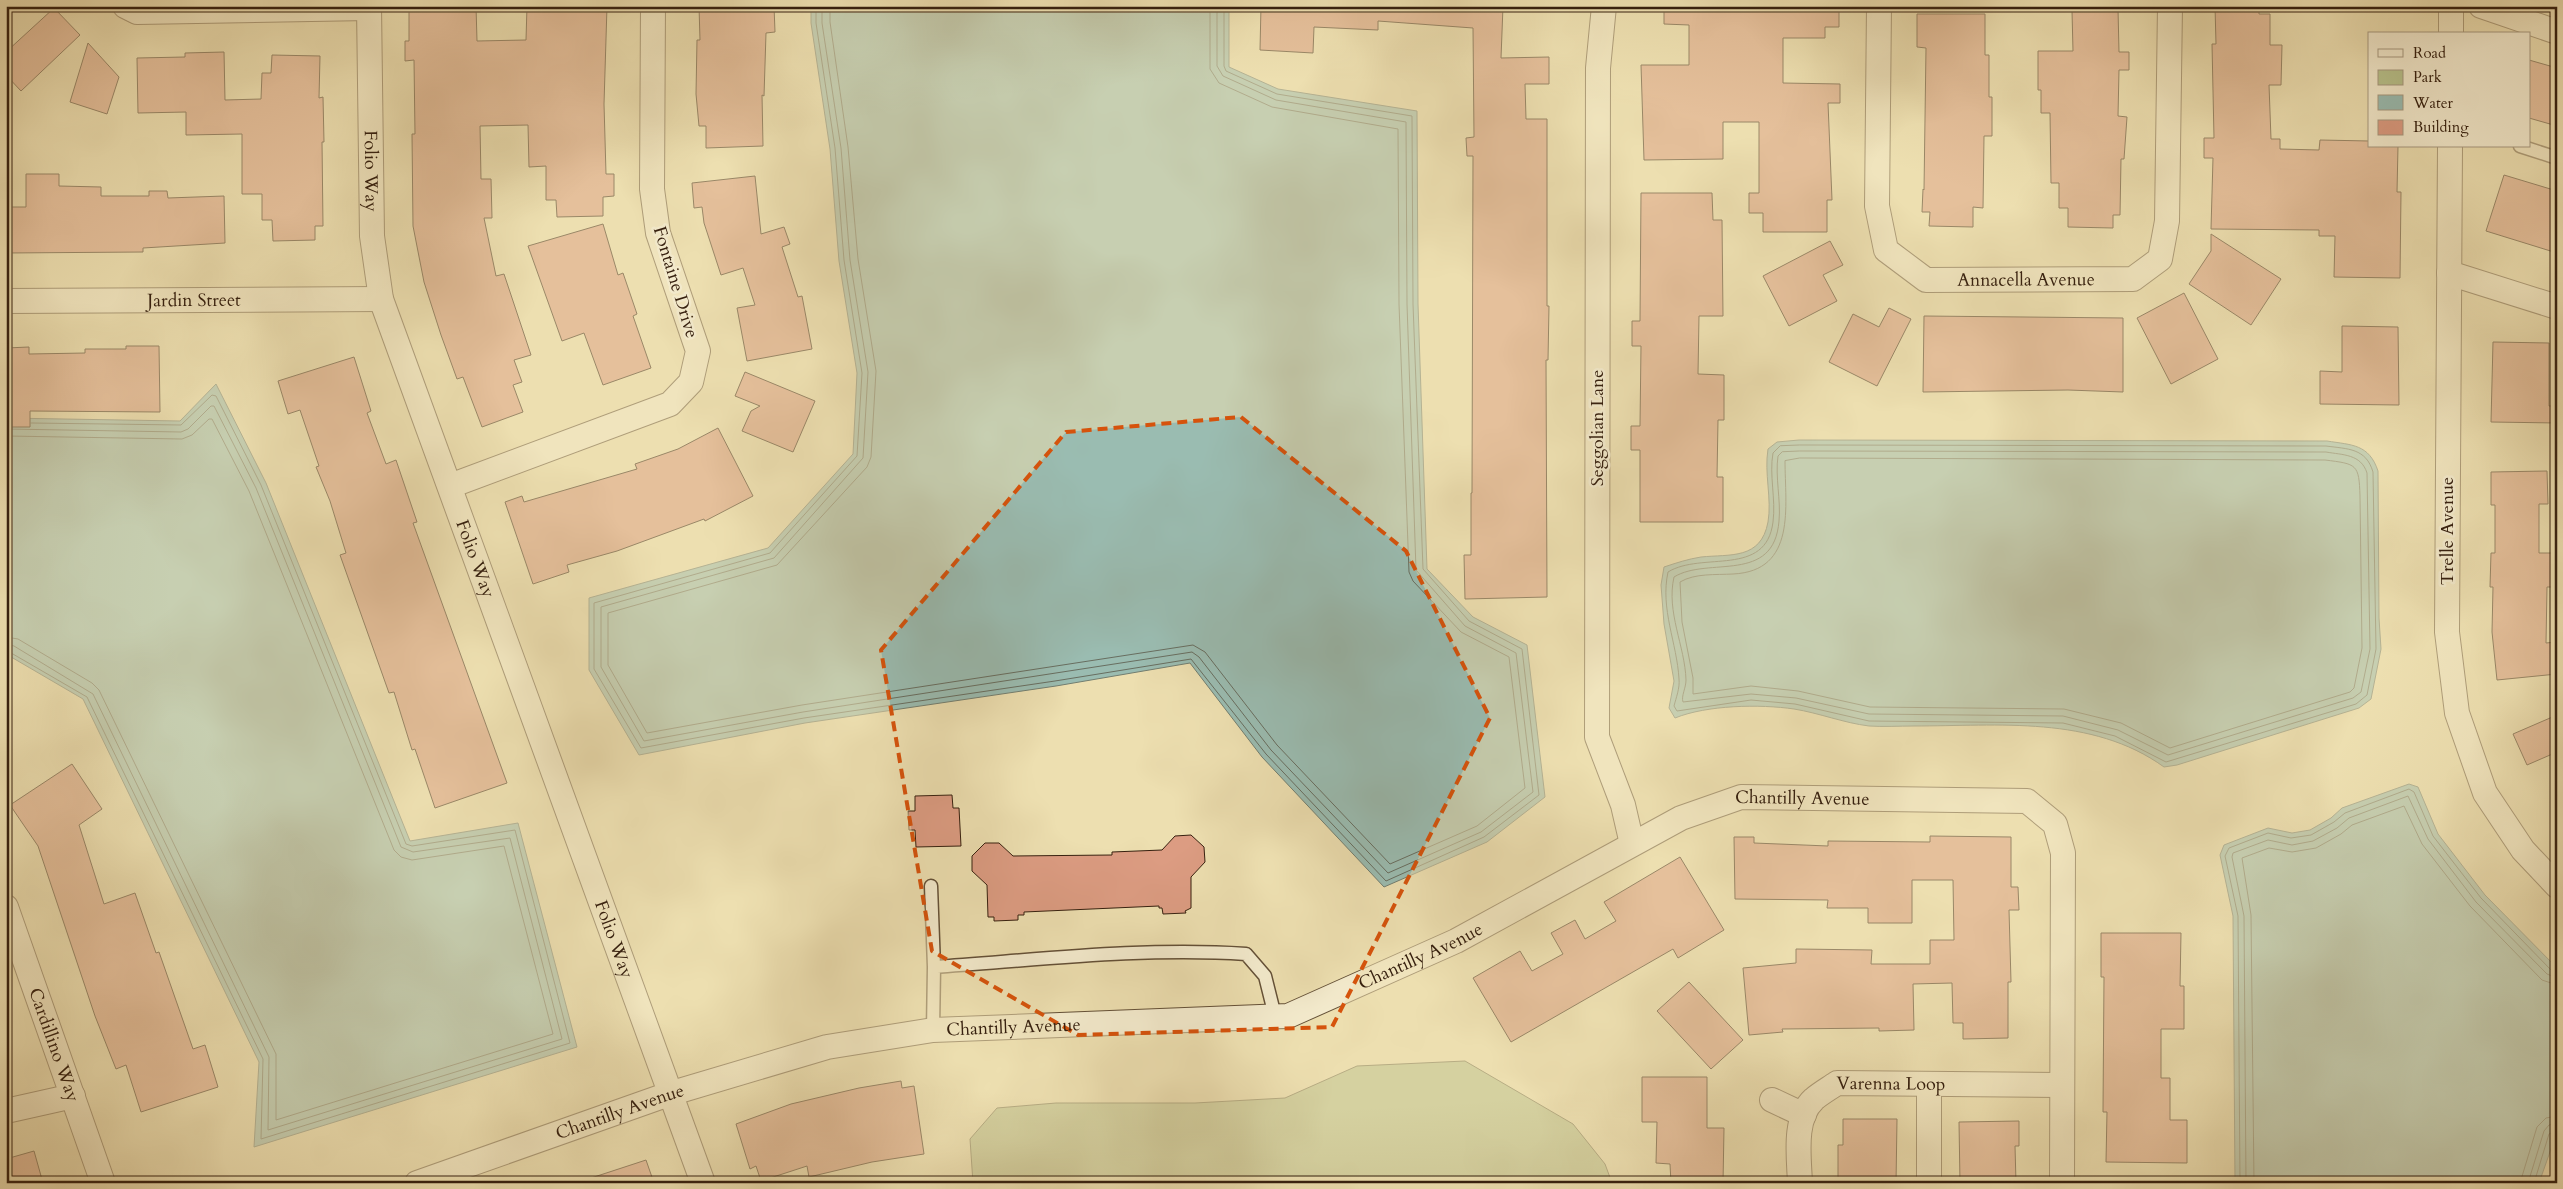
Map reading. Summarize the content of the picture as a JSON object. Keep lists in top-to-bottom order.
{
  "streets": {
    "street": [
      "Folio Way",
      "Annacella Avenue",
      "Fontaine Drive",
      "Jardin Street",
      "Seggolian Lane",
      "Trelle Avenue",
      "Chantilly Avenue",
      "Cardillino Way",
      "Varenna Loop"
    ]
  },
  "crossings": [
    ["Folio Way", "Fontaine Drive"],
    ["Folio Way", "Jardin Street"],
    ["Folio Way", "Chantilly Avenue"],
    ["Seggolian Lane", "Chantilly Avenue"],
    ["Chantilly Avenue", "Varenna Loop"]
  ],
  "legend": [
    "Road",
    "Park",
    "Water",
    "Building"
  ]
}
